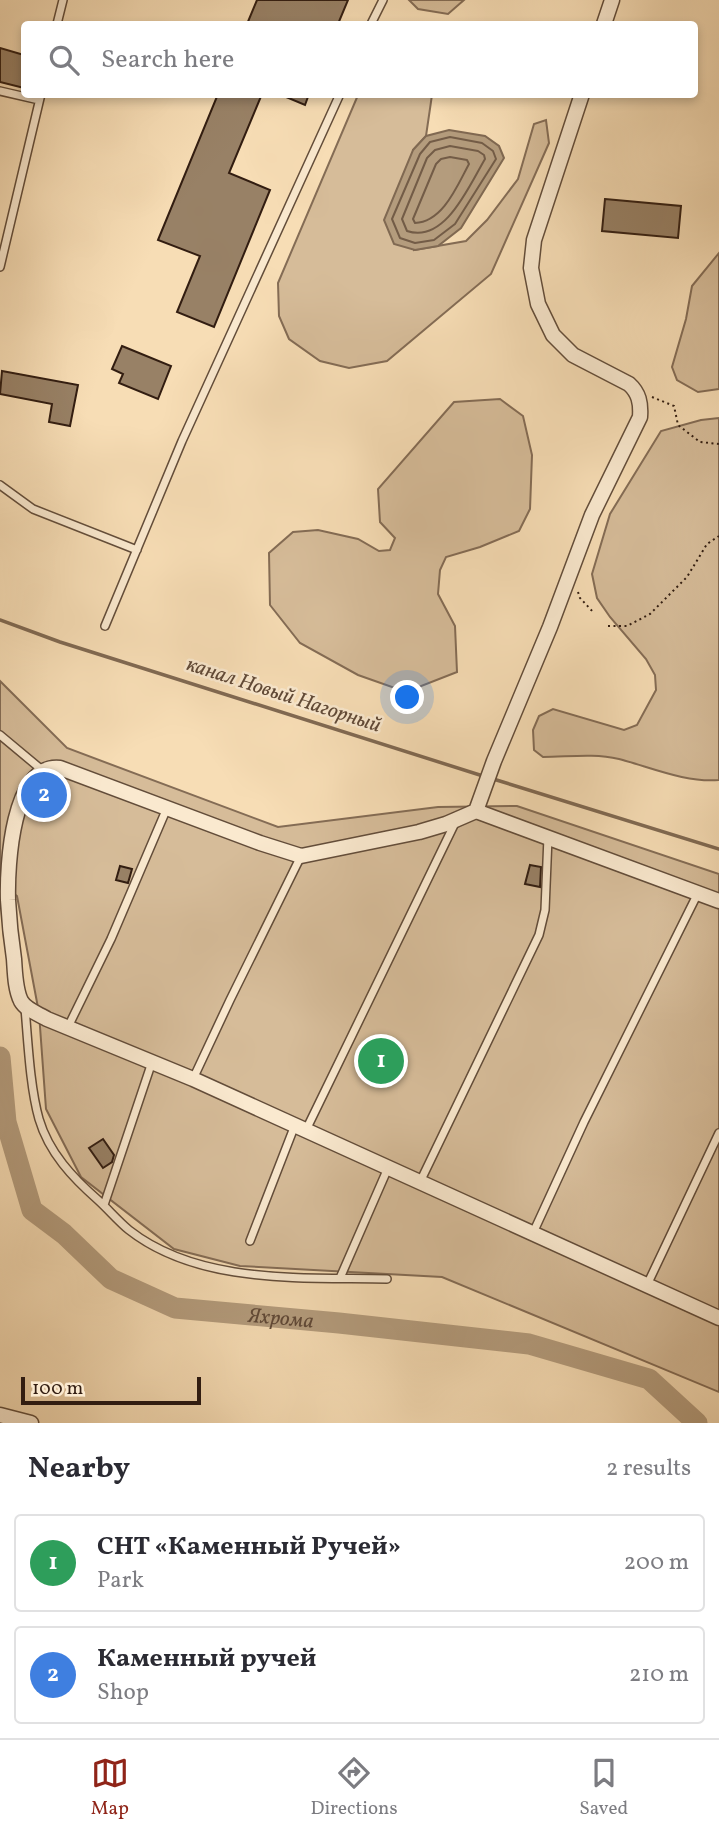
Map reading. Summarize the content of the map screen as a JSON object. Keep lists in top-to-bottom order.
{
  "water": ["канал Новый Нагорный", "Яхрома"],
  "scale_bar": "100 m",
  "page": {
    "search": "Search here",
    "pins": ["2", "1"],
    "scale": "100 m",
    "heading": ["Nearby", "2 results"],
    "list": [
      {
        "mark": "1",
        "name": "СНТ «Каменный Ручей»",
        "note": "Park",
        "value": "200 m"
      },
      {
        "mark": "2",
        "name": "Каменный ручей",
        "note": "Shop",
        "value": "210 m"
      }
    ],
    "nav": ["Map", "Directions", "Saved"]
  }
}
